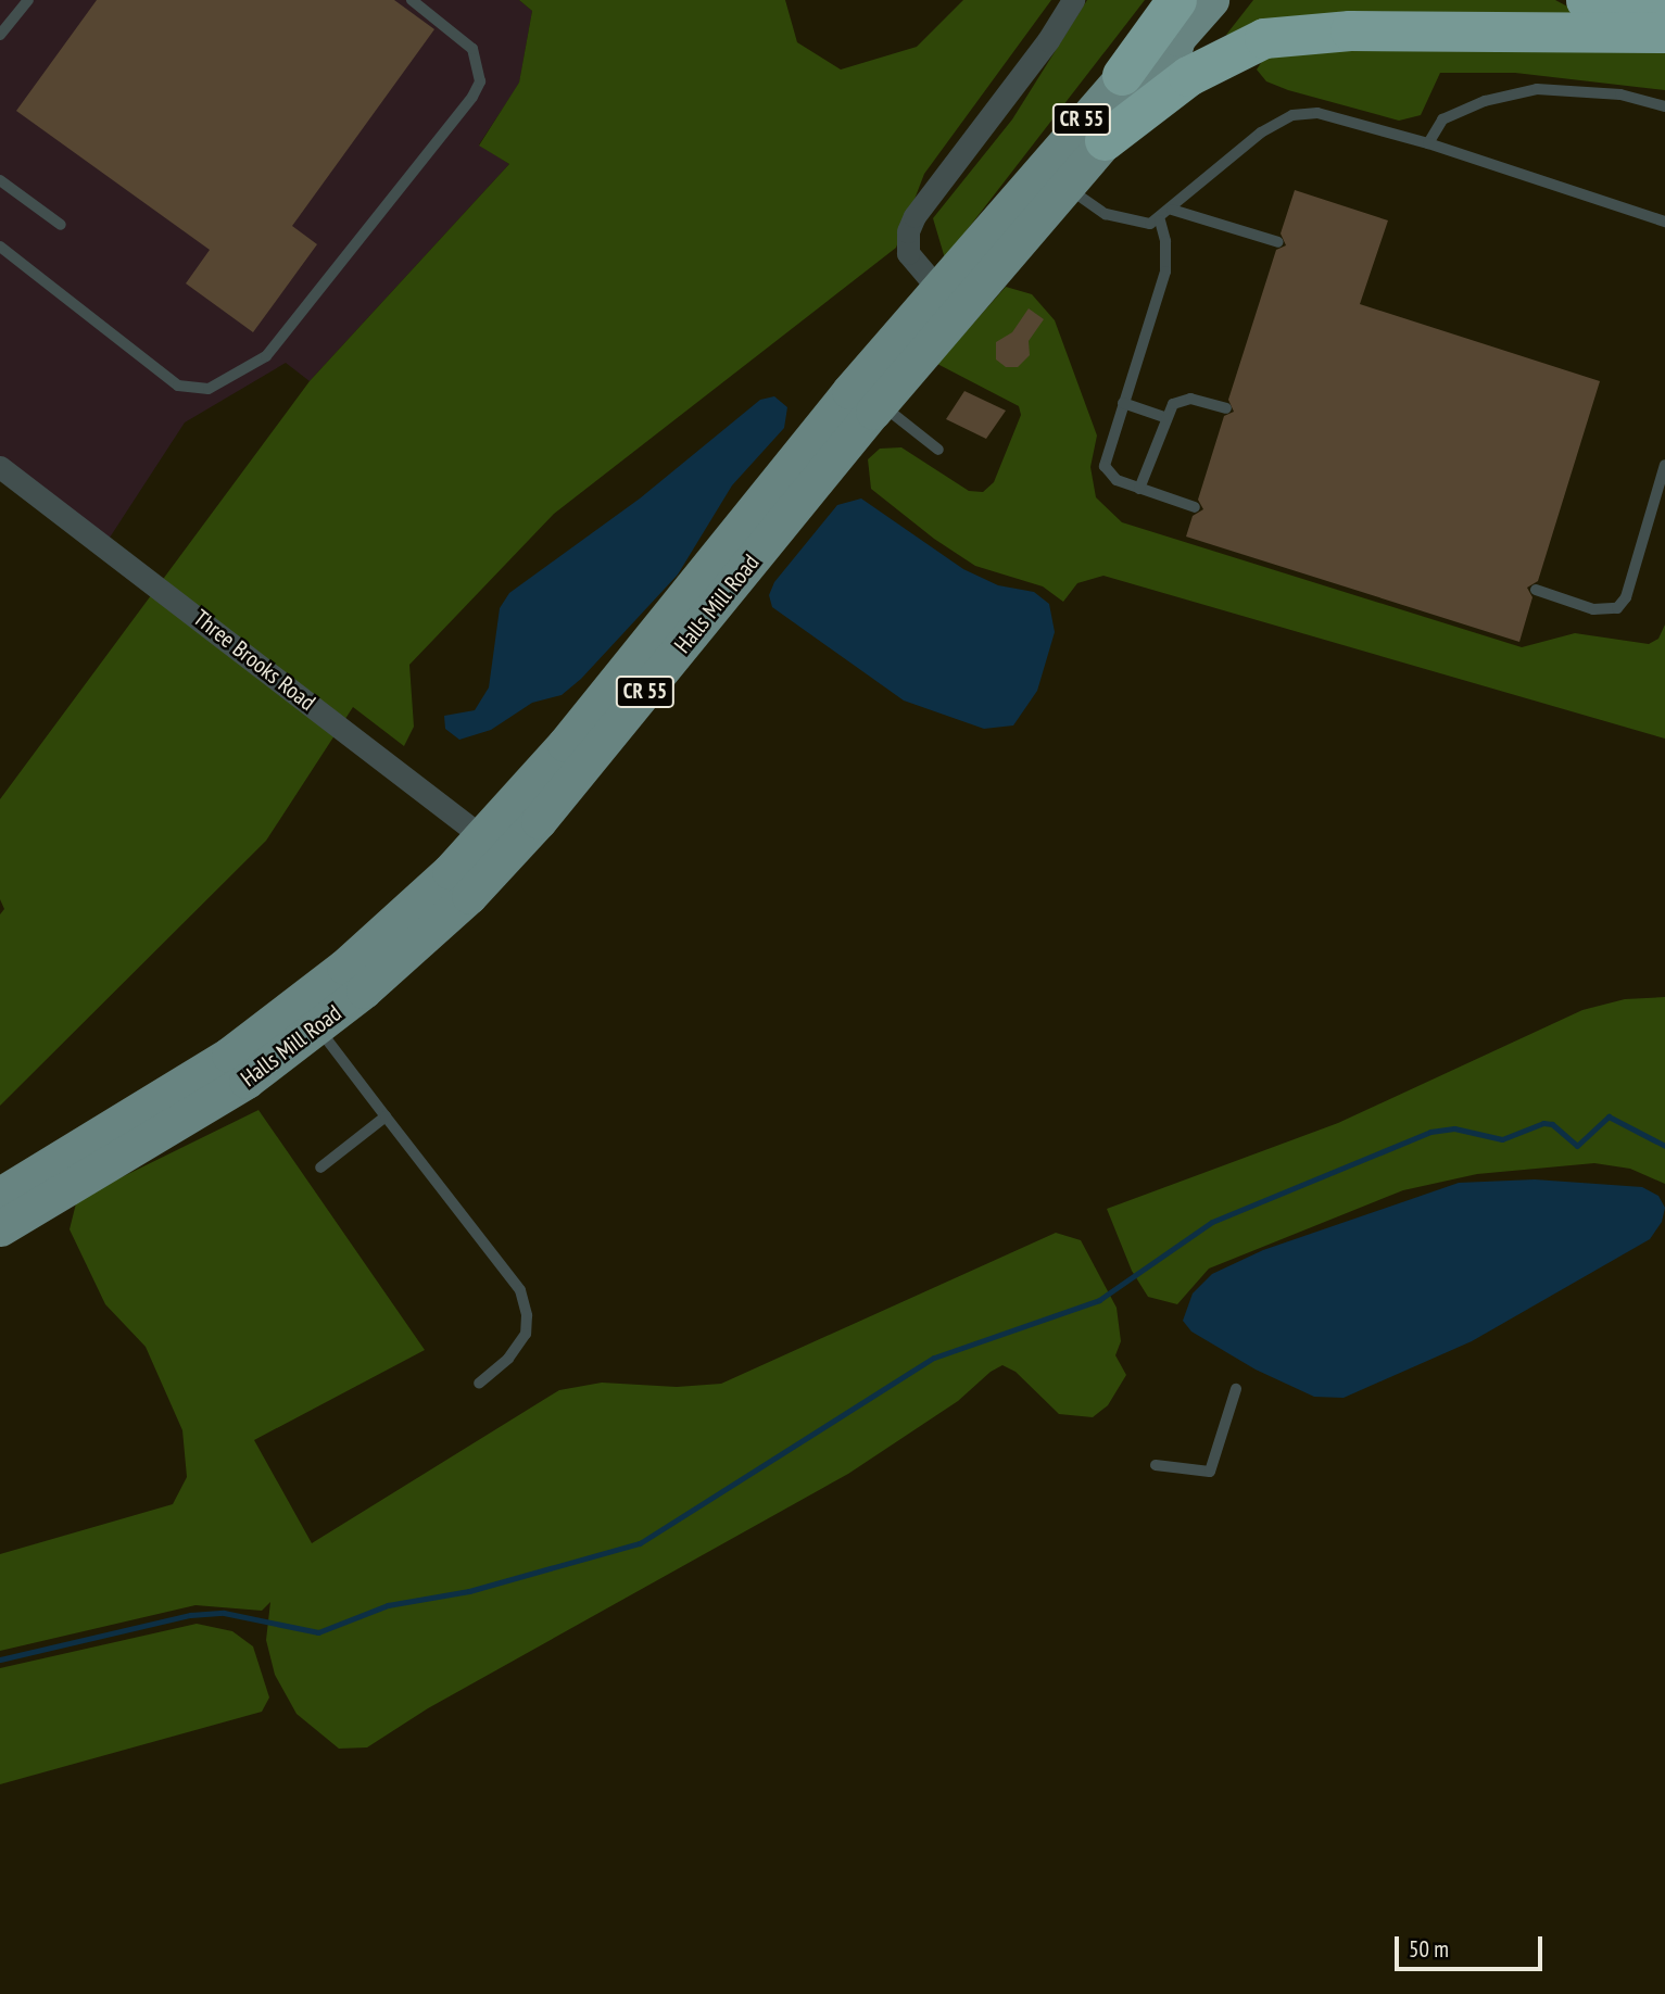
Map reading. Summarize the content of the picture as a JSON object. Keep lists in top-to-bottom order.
{
  "streets": {
    "main road": ["CR 55", "Halls Mill Road"],
    "street": ["Three Brooks Road"]
  },
  "crossings": [
    ["Halls Mill Road", "Three Brooks Road"]
  ],
  "scale_bar": "50 m"
}
